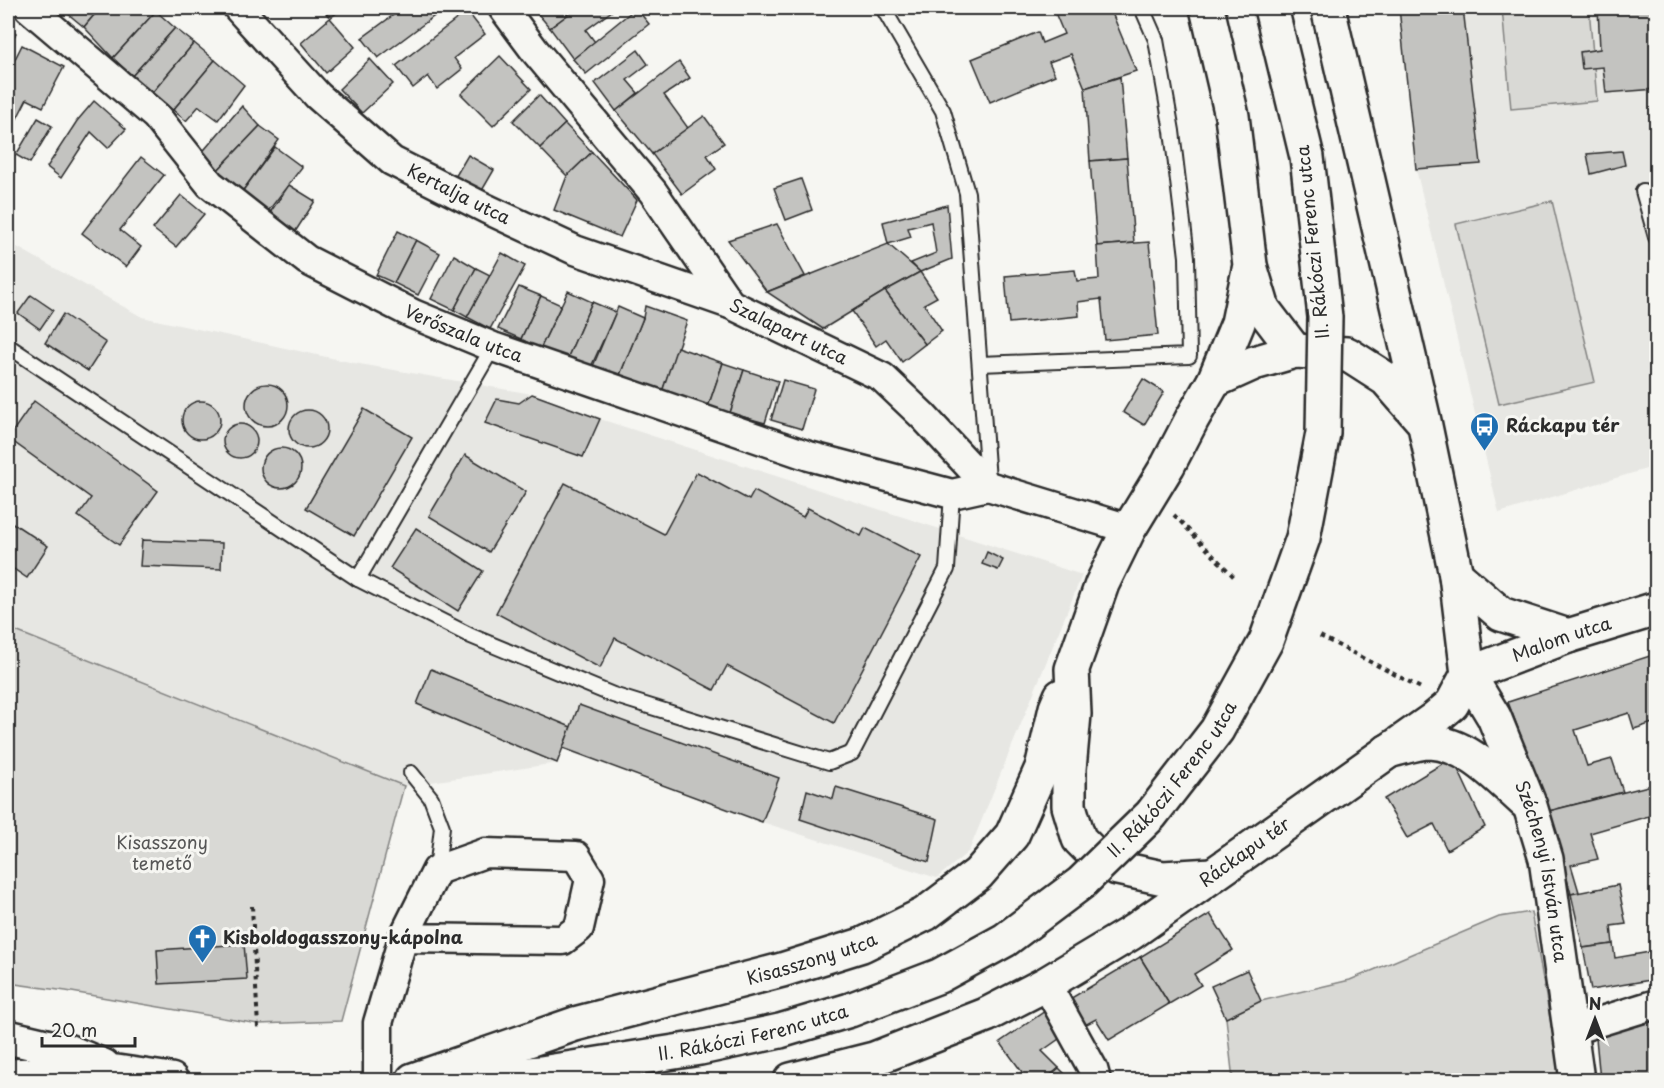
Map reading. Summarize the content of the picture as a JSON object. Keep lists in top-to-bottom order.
{
  "streets": {
    "main road": [
      "II. Rákóczi Ferenc utca",
      "Malom utca",
      "Ráckapu tér",
      "Széchenyi István utca",
      "Kisasszony utca"
    ],
    "street": ["Kertalja utca", "Szalapart utca", "Verőszala utca"]
  },
  "crossings": [
    ["Kertalja utca", "Szalapart utca"],
    ["Szalapart utca", "Verőszala utca"],
    ["Malom utca", "Ráckapu tér"],
    ["Malom utca", "Széchenyi István utca"],
    ["Ráckapu tér", "Széchenyi István utca"],
    ["Ráckapu tér", "Kisasszony utca"]
  ],
  "parks": ["Kisasszony temető"],
  "places": {
    "bus stop": ["Ráckapu tér"],
    "church": ["Kisboldogasszony-kápolna"]
  },
  "scale_bar": "20 m",
  "north": "top"
}
